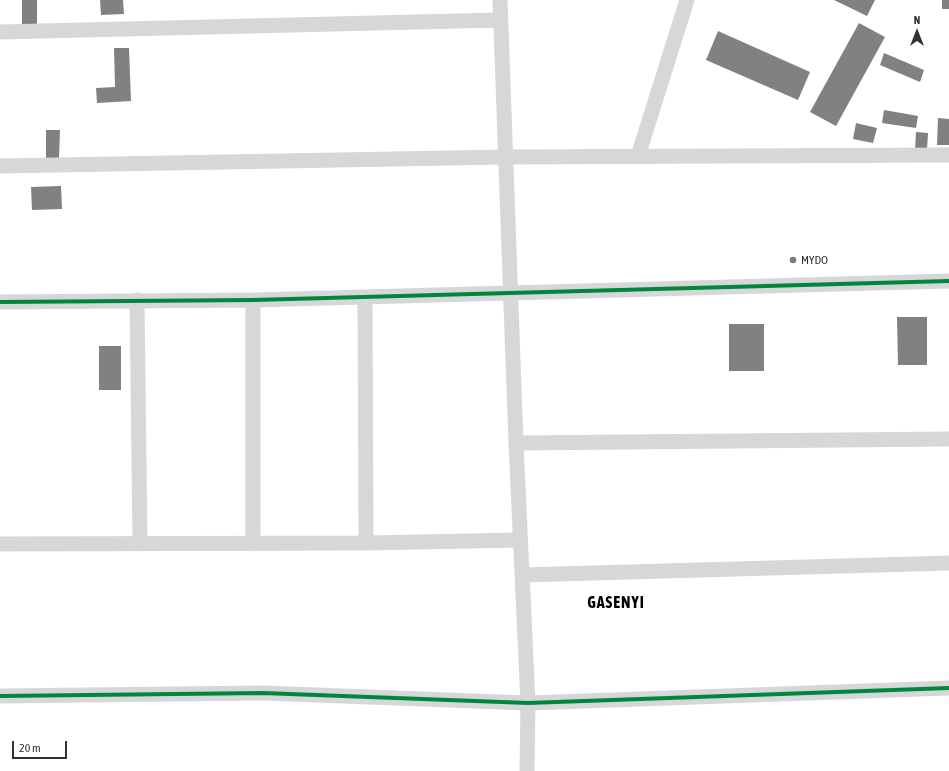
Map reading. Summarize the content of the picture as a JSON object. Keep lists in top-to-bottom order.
{
  "districts": ["GASENYI"],
  "places": ["MYDO"],
  "scale_bar": "20 m",
  "north": "top"
}
